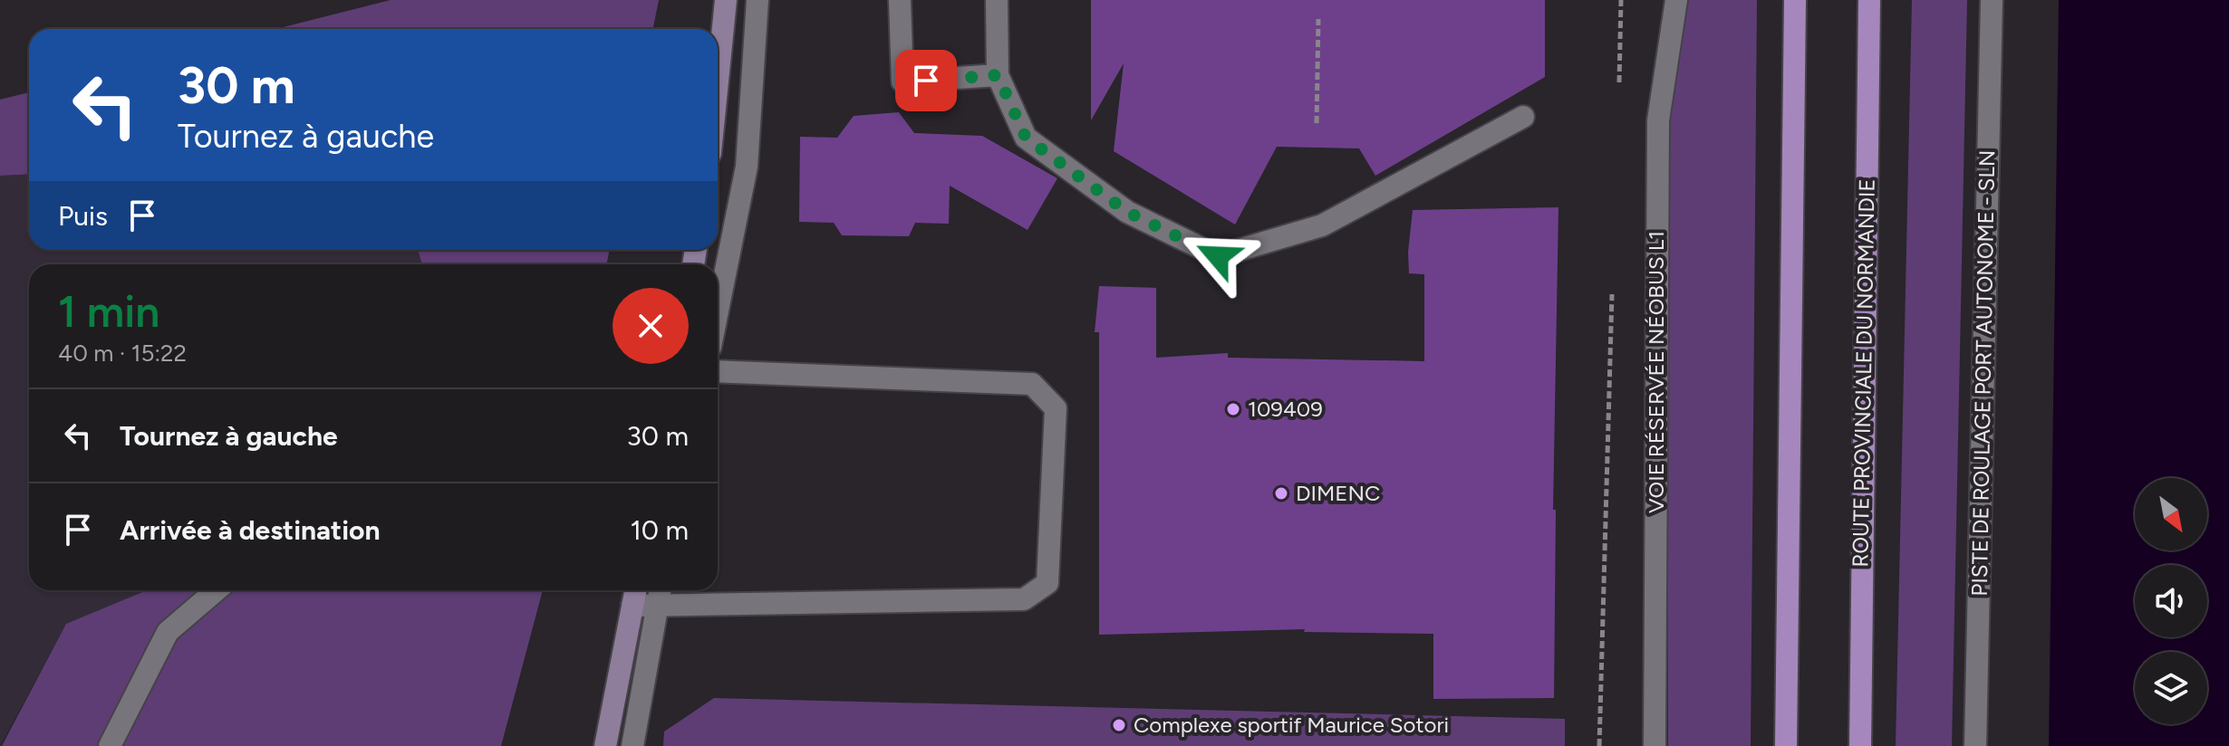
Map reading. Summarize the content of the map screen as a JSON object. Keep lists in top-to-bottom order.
{
  "streets": {
    "main road": ["ROUTE PROVINCIALE DU NORMANDIE"],
    "street": ["VOIE RÉSERVÉE NÉOBUS L1", "PISTE DE ROULAGE PORT AUTONOME - SLN"]
  },
  "places": ["109409", "DIMENC", "Complexe sportif Maurice Sotori"],
  "north": "bottom right",
  "page": {
    "turn": ["30 m", "Tournez à gauche"],
    "then": "Puis",
    "heading": ["1 min", "40 m · 15:22"],
    "list": [
      {
        "name": "Tournez à gauche",
        "value": "30 m"
      },
      {
        "name": "Arrivée à destination",
        "value": "10 m"
      }
    ]
  }
}
